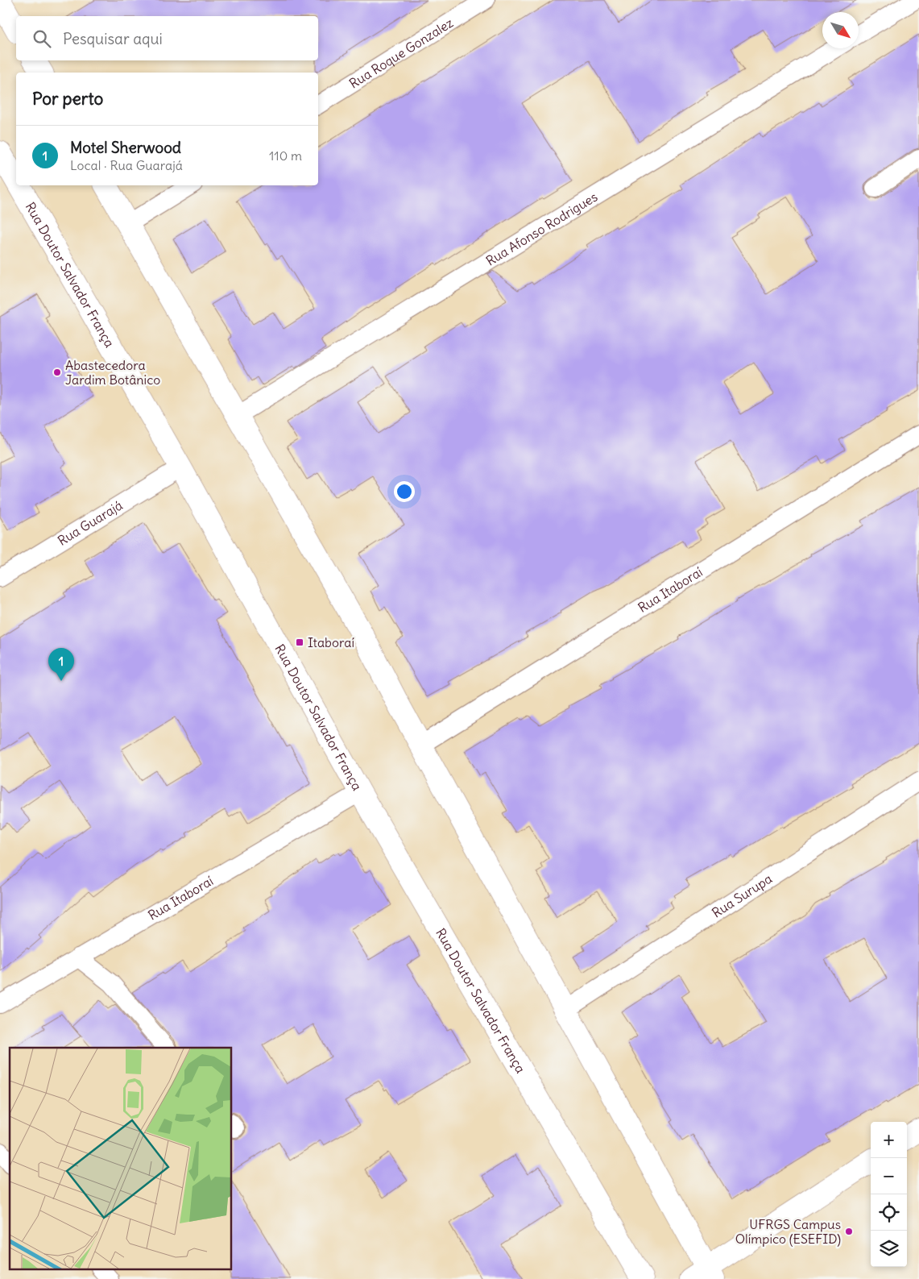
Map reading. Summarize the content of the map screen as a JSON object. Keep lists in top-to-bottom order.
{
  "streets": {
    "main road": ["Rua Doutor Salvador França"],
    "street": [
      "Rua Roque Gonzalez",
      "Rua Afonso Rodrigues",
      "Rua Guarajá",
      "Rua Itaboraí",
      "Rua Surupa"
    ]
  },
  "crossings": [
    ["Rua Doutor Salvador França", "Rua Guarajá"],
    ["Rua Doutor Salvador França", "Rua Itaboraí"]
  ],
  "places": {
    "other": ["Abastecedora Jardim Botânico", "UFRGS Campus Olímpico (ESEFID)"],
    "transit": ["Itaboraí"]
  },
  "north": "bottom right",
  "page": {
    "search": "Pesquisar aqui",
    "heading": "Por perto",
    "list": [
      {
        "mark": "1",
        "name": "Motel Sherwood",
        "note": "Local · Rua Guarajá",
        "value": "110 m"
      }
    ],
    "pins": "1",
    "map_buttons": ["+", "−"]
  }
}
